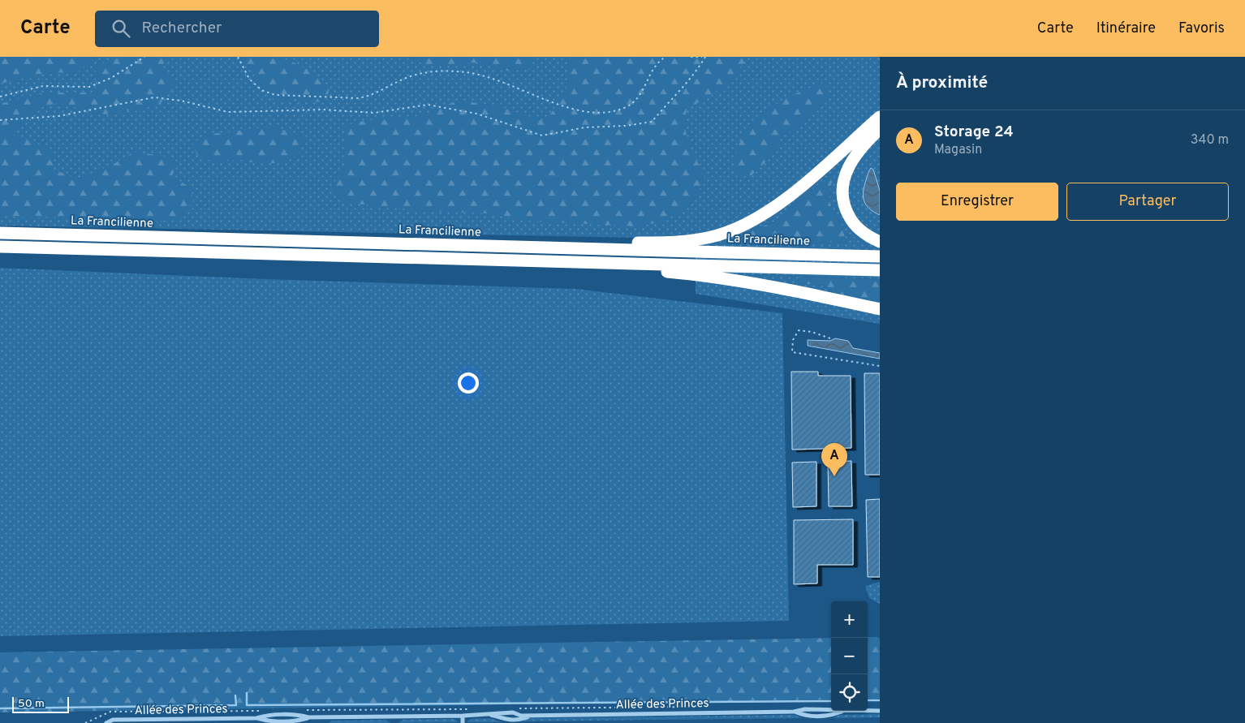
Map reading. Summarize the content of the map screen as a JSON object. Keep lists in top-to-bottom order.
{
  "streets": {
    "highway": ["La Francilienne"],
    "street": ["Allée des Princes"]
  },
  "scale_bar": "50 m",
  "page": {
    "header": "Carte",
    "search": "Rechercher",
    "nav": ["Carte", "Itinéraire", "Favoris"],
    "heading": "À proximité",
    "list": [
      {
        "mark": "A",
        "name": "Storage 24",
        "note": "Magasin",
        "value": "340 m"
      }
    ],
    "buttons": ["Enregistrer", "Partager"],
    "pins": "A",
    "map_buttons": ["+", "−"],
    "scale": "50 m"
  }
}
